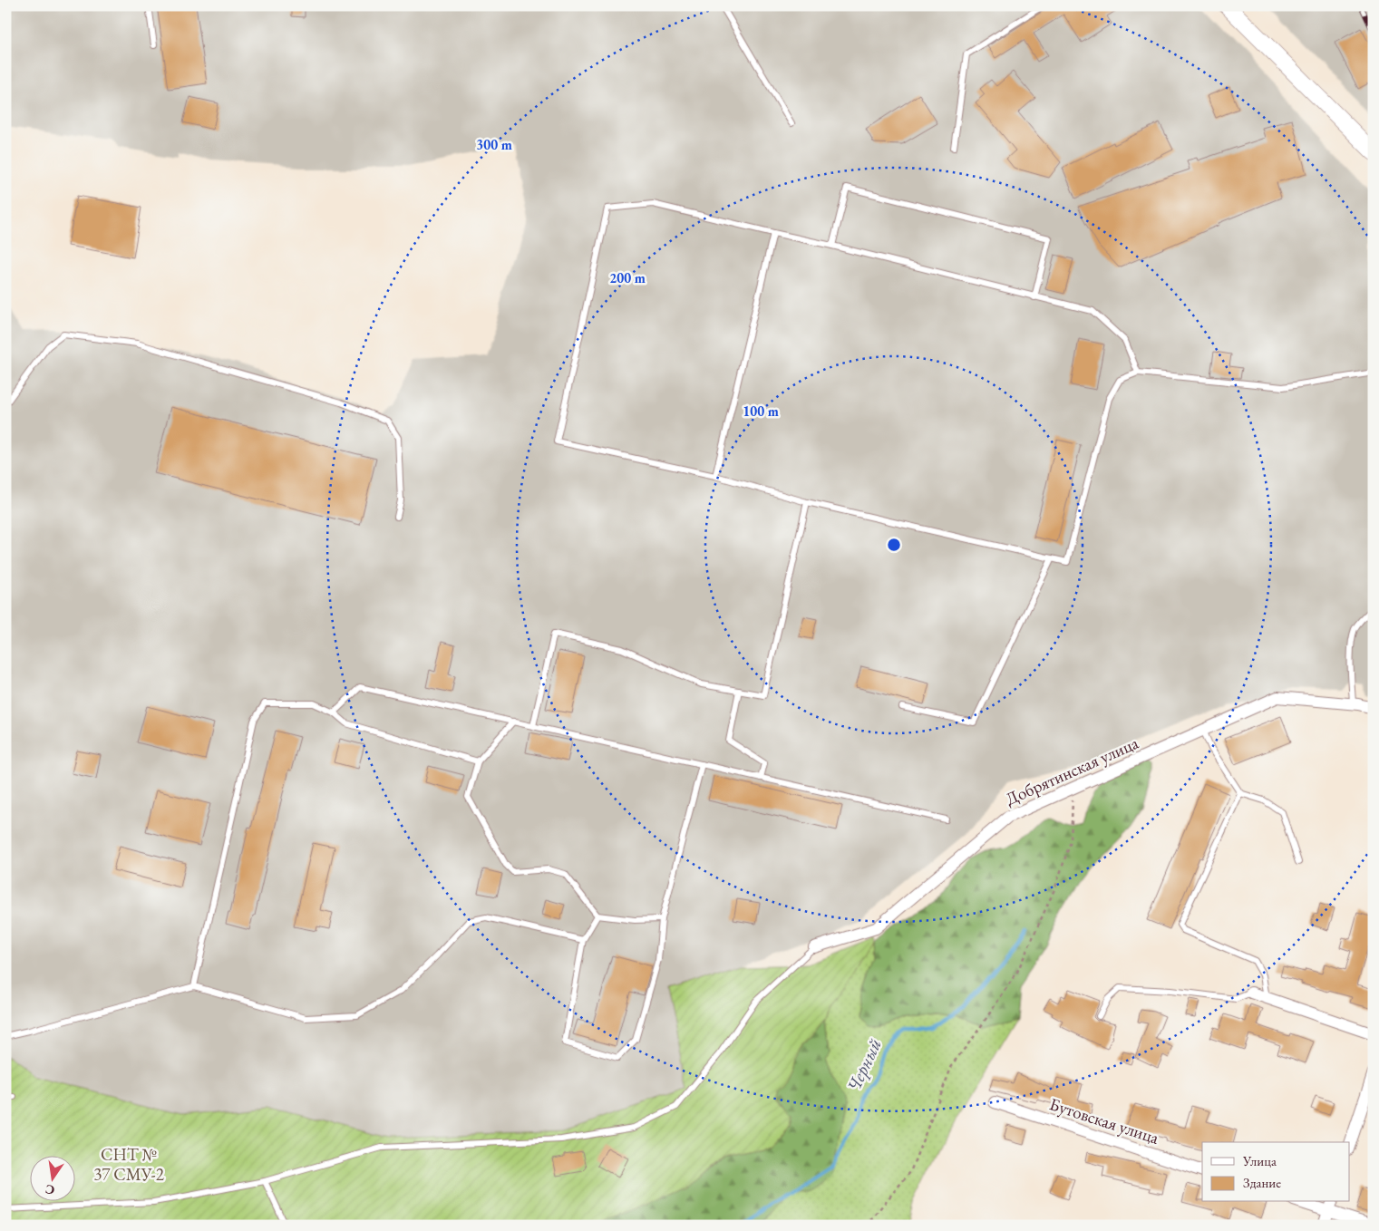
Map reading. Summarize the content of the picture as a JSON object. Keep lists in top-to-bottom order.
{
  "streets": {
    "street": ["Добрятинская улица", "Бутовская улица"]
  },
  "water": ["Черный"],
  "parks": ["СНТ № 37 СМУ-2"],
  "legend": ["Улица", "Здание"],
  "north": "bottom",
  "rings": ["300 m", "200 m", "100 m"]
}
